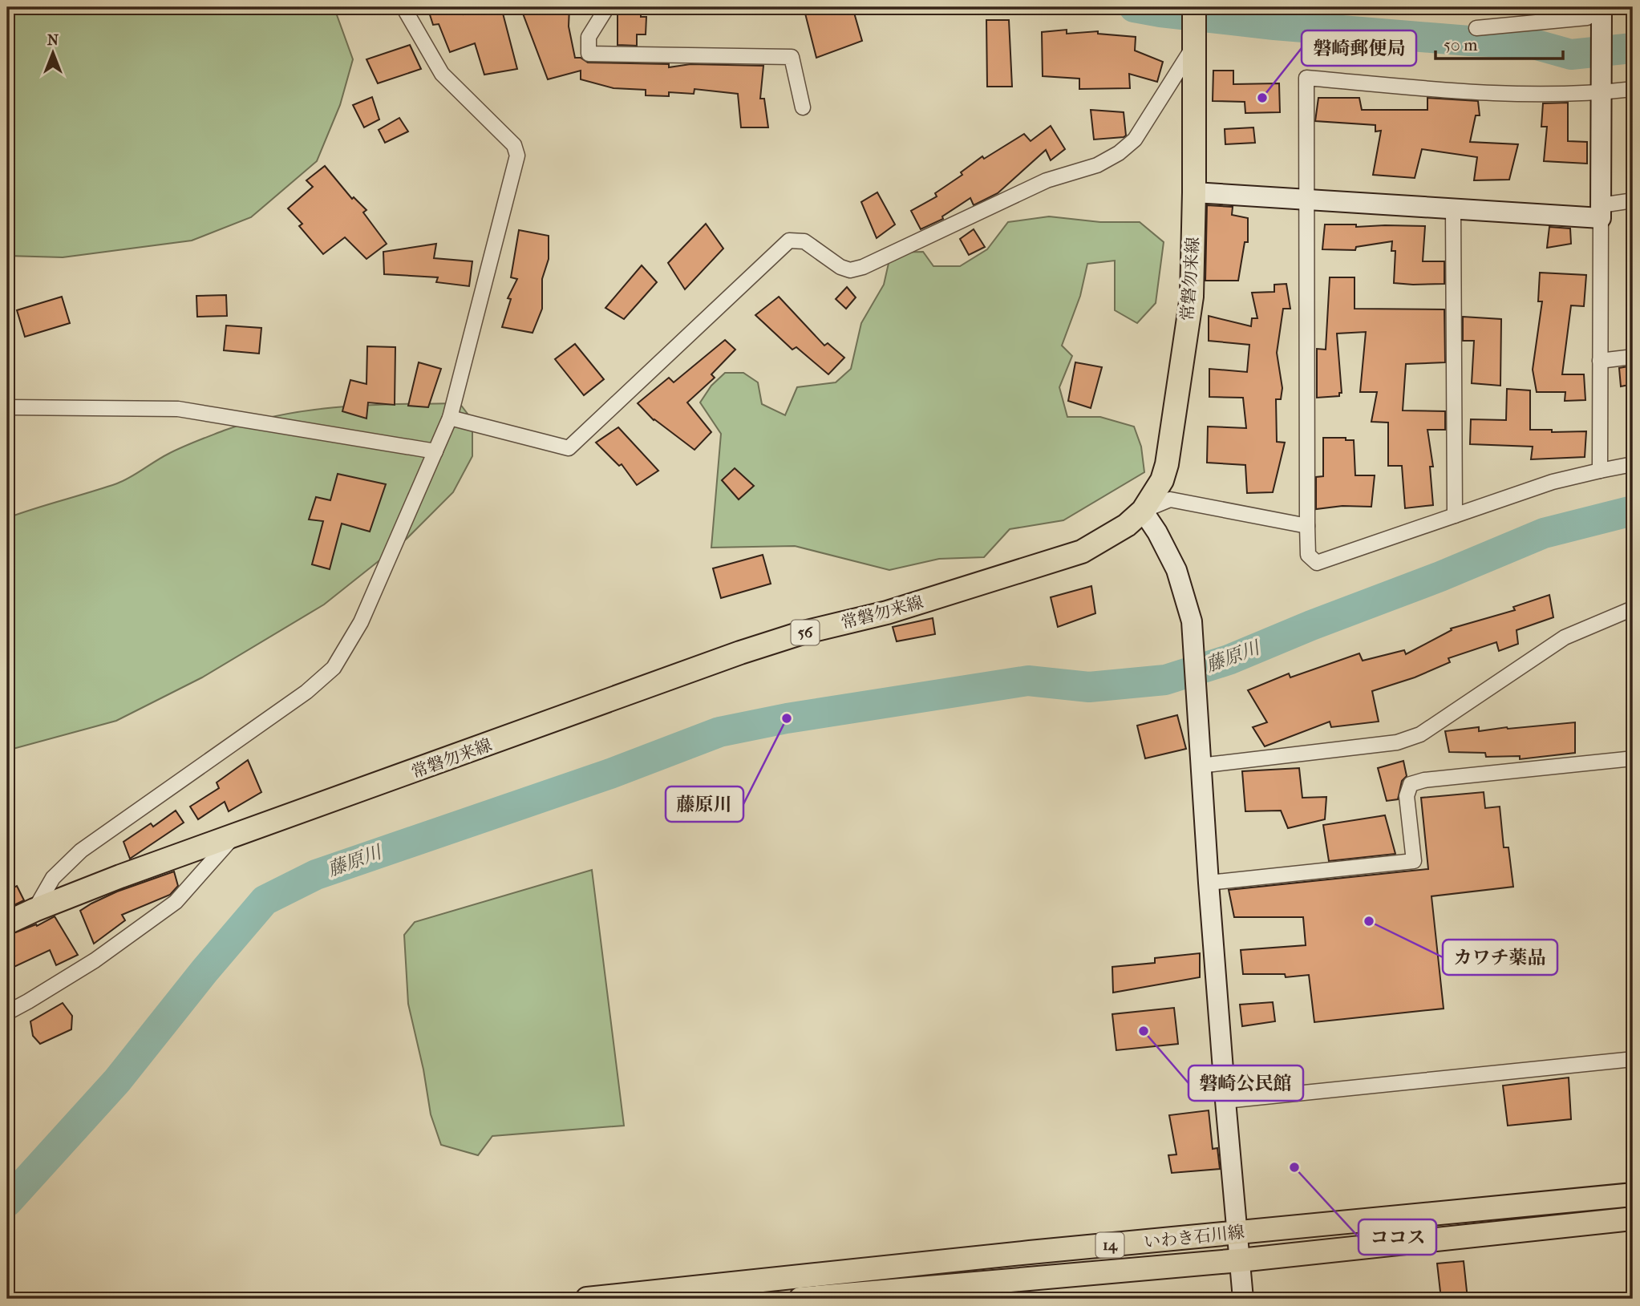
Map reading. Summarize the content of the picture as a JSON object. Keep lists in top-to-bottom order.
{
  "streets": {
    "main road": [
      "常磐勿来線",
      "56",
      "いわき石川線",
      "14"
    ]
  },
  "water": ["藤原川"],
  "places": [
    "磐崎郵便局",
    "藤原川",
    "カワチ薬品",
    "磐崎公民館",
    "ココス"
  ],
  "scale_bar": "50 m",
  "north": "top"
}
